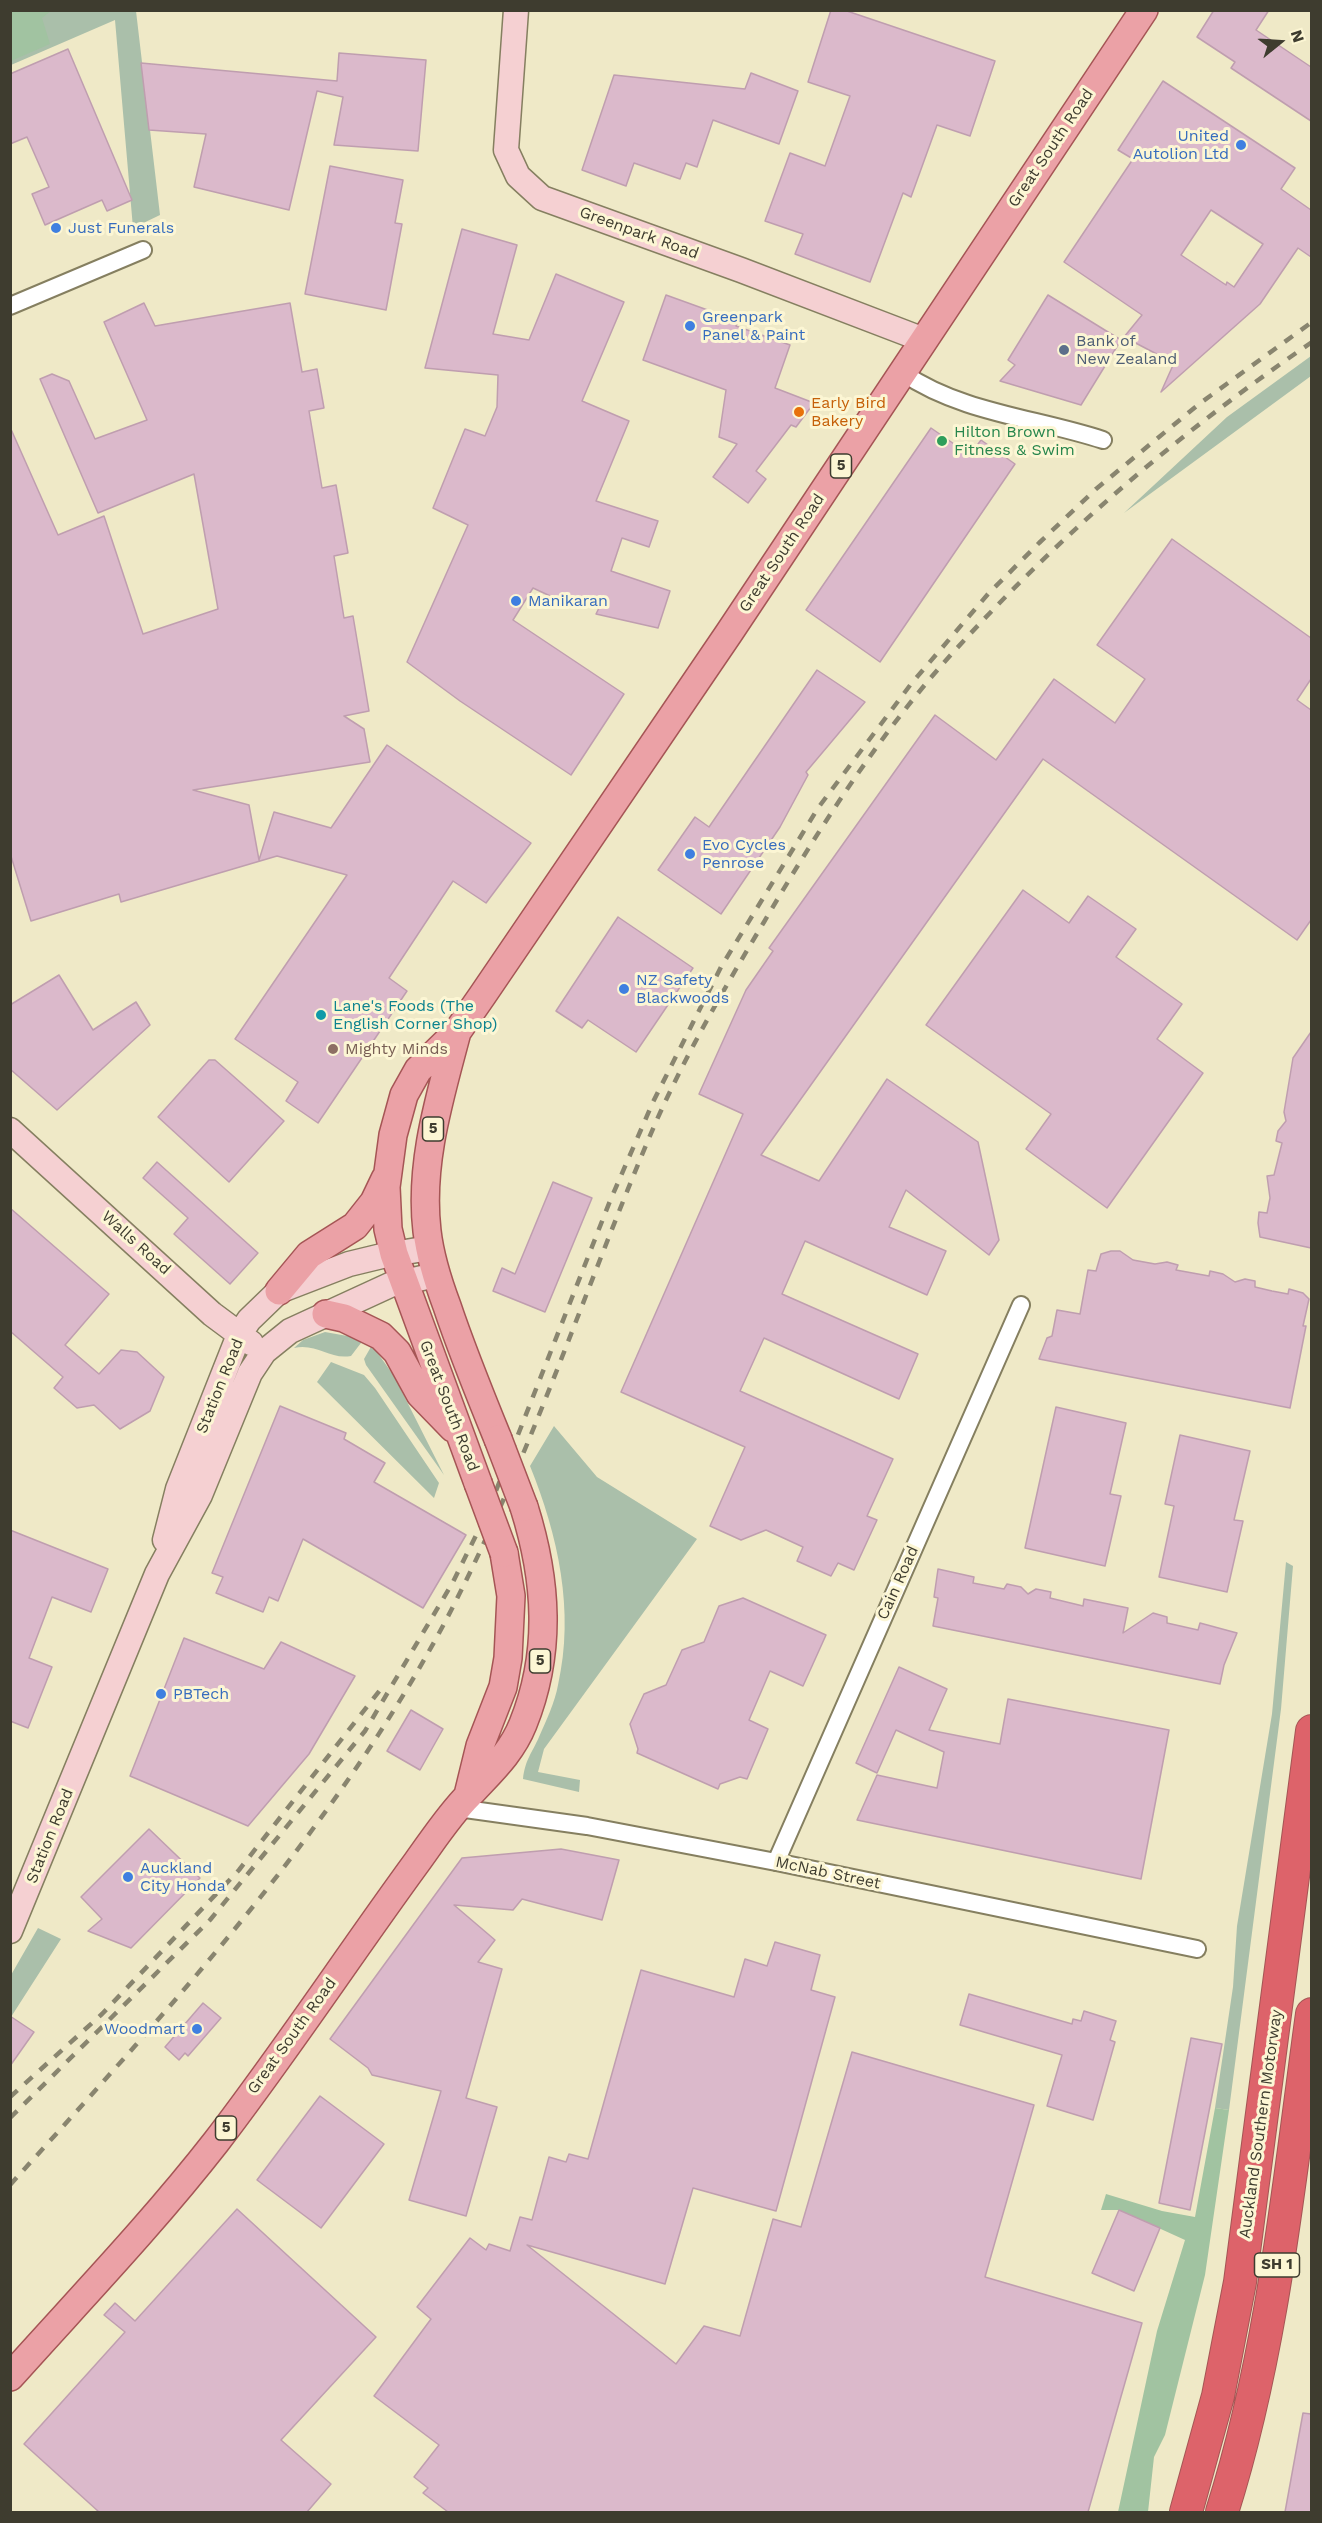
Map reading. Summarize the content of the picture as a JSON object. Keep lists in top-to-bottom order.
{
  "streets": {
    "highway": ["Auckland Southern Motorway", "SH 1"],
    "main road": [
      "Great South Road",
      "Greenpark Road",
      "5",
      "Walls Road",
      "Station Road"
    ],
    "street": ["Cain Road", "McNab Street"]
  },
  "crossings": [
    ["Great South Road", "Greenpark Road"],
    ["Great South Road", "Station Road"],
    ["Great South Road", "McNab Street"],
    ["Walls Road", "Station Road"],
    ["Cain Road", "McNab Street"]
  ],
  "places": [
    "United Autolion Ltd",
    "Just Funerals",
    "Greenpark Panel & Paint",
    "Bank of New Zealand",
    "Early Bird Bakery",
    "Hilton Brown Fitness & Swim",
    "Manikaran",
    "Evo Cycles Penrose",
    "NZ Safety Blackwoods",
    "Lane's Foods (The English Corner Shop)",
    "Mighty Minds",
    "PBTech",
    "Auckland City Honda",
    "Woodmart"
  ],
  "north": "right"
}
